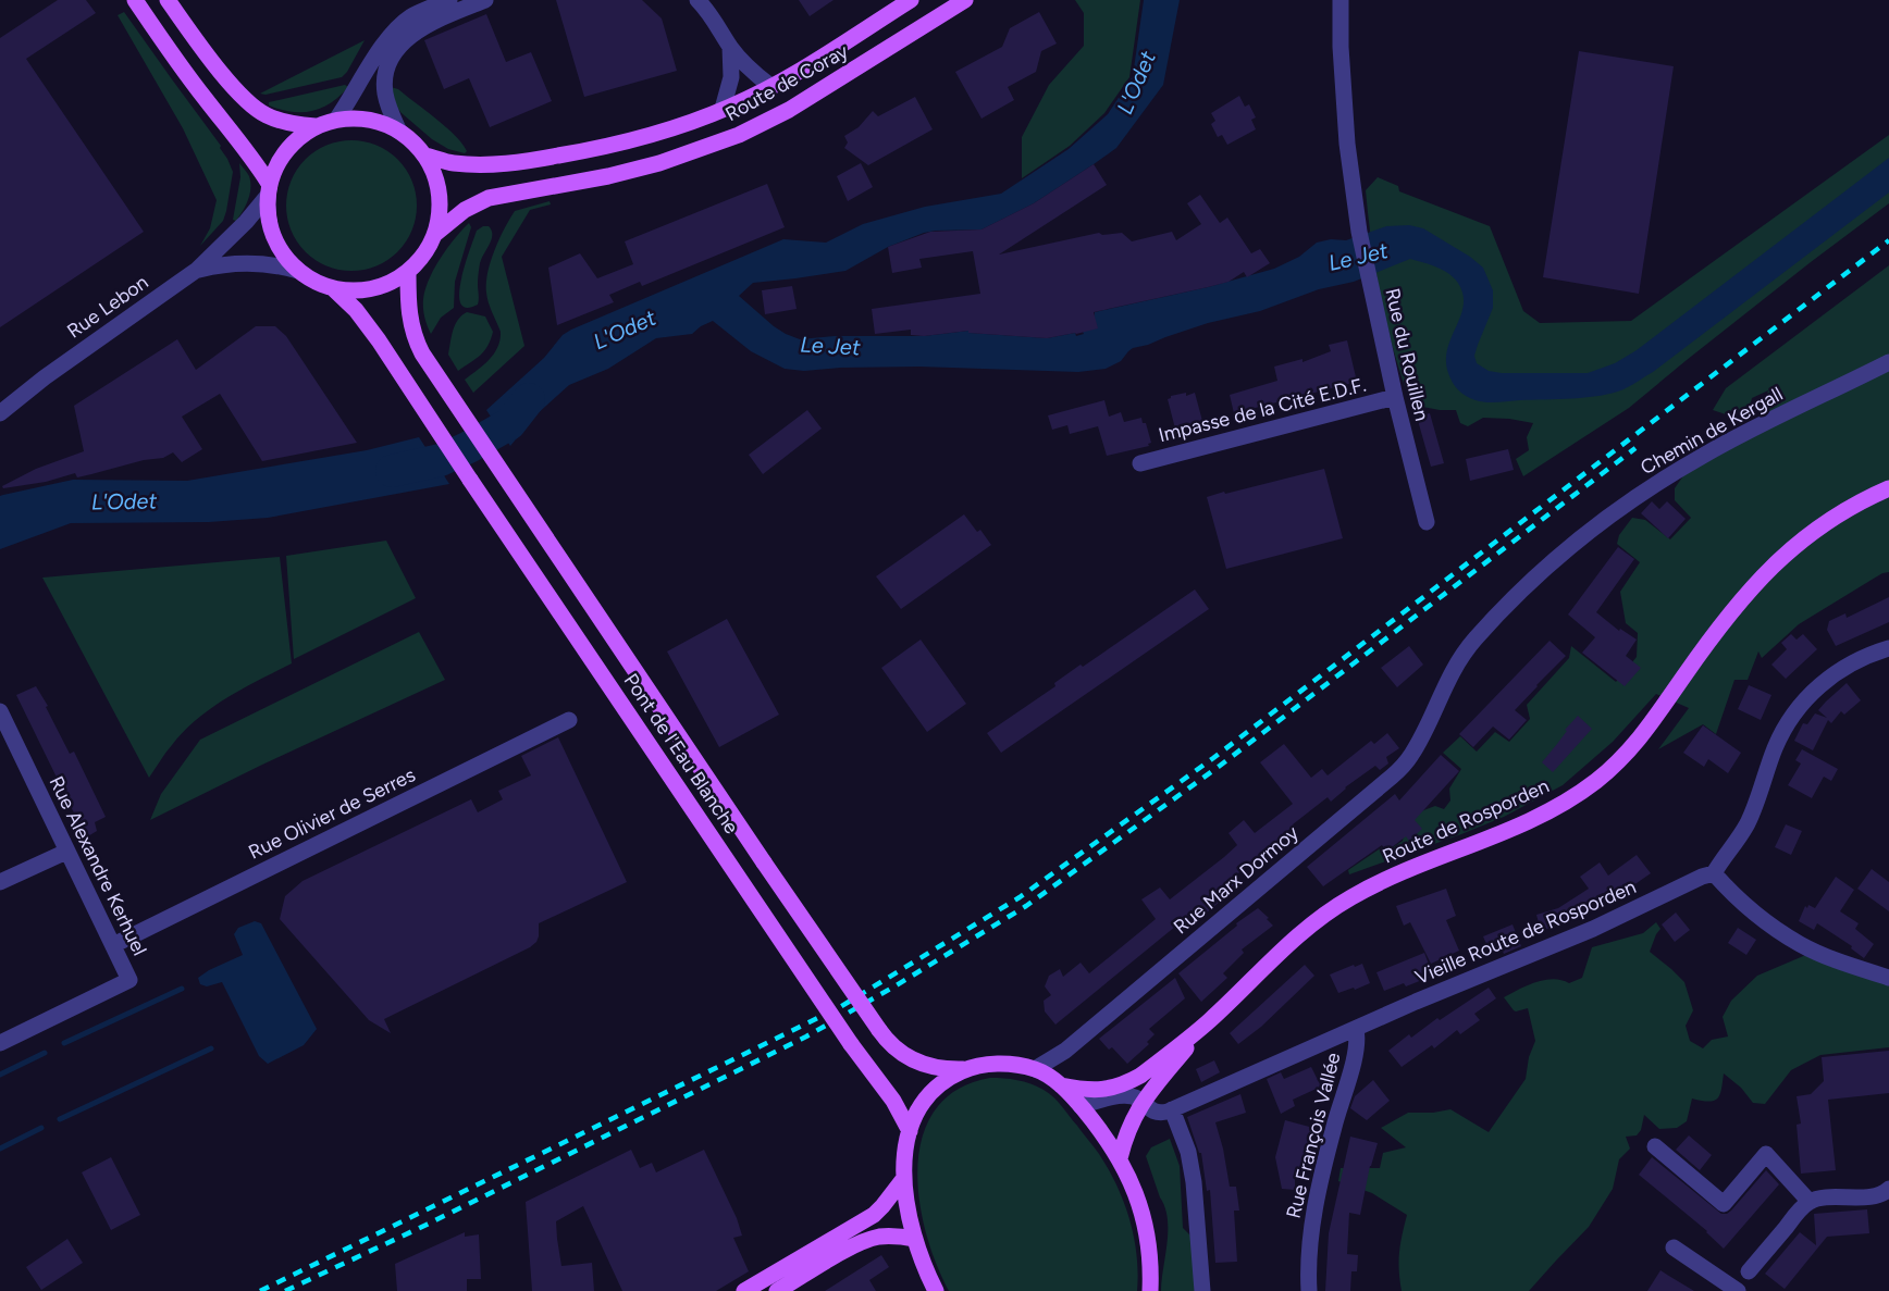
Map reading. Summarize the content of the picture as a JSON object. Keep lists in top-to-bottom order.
{
  "streets": {
    "main road": ["Route de Coray", "Pont de l'Eau Blanche", "Route de Rosporden"],
    "street": [
      "Rue Lebon",
      "Rue du Rouillen",
      "Impasse de la Cité E.D.F.",
      "Chemin de Kergall",
      "Rue Olivier de Serres",
      "Rue Alexandre Kerhuel",
      "Rue Marx Dormoy",
      "Vieille Route de Rosporden",
      "Rue François Vallée"
    ]
  },
  "crossings": [
    ["Route de Coray", "Rue Lebon"],
    ["Route de Coray", "Pont de l'Eau Blanche"],
    ["Rue Lebon", "Pont de l'Eau Blanche"],
    ["Rue du Rouillen", "Impasse de la Cité E.D.F."],
    ["Chemin de Kergall", "Rue Marx Dormoy"],
    ["Rue Olivier de Serres", "Rue Alexandre Kerhuel"],
    ["Vieille Route de Rosporden", "Rue François Vallée"]
  ],
  "water": ["L'Odet", "Le Jet"]
}
